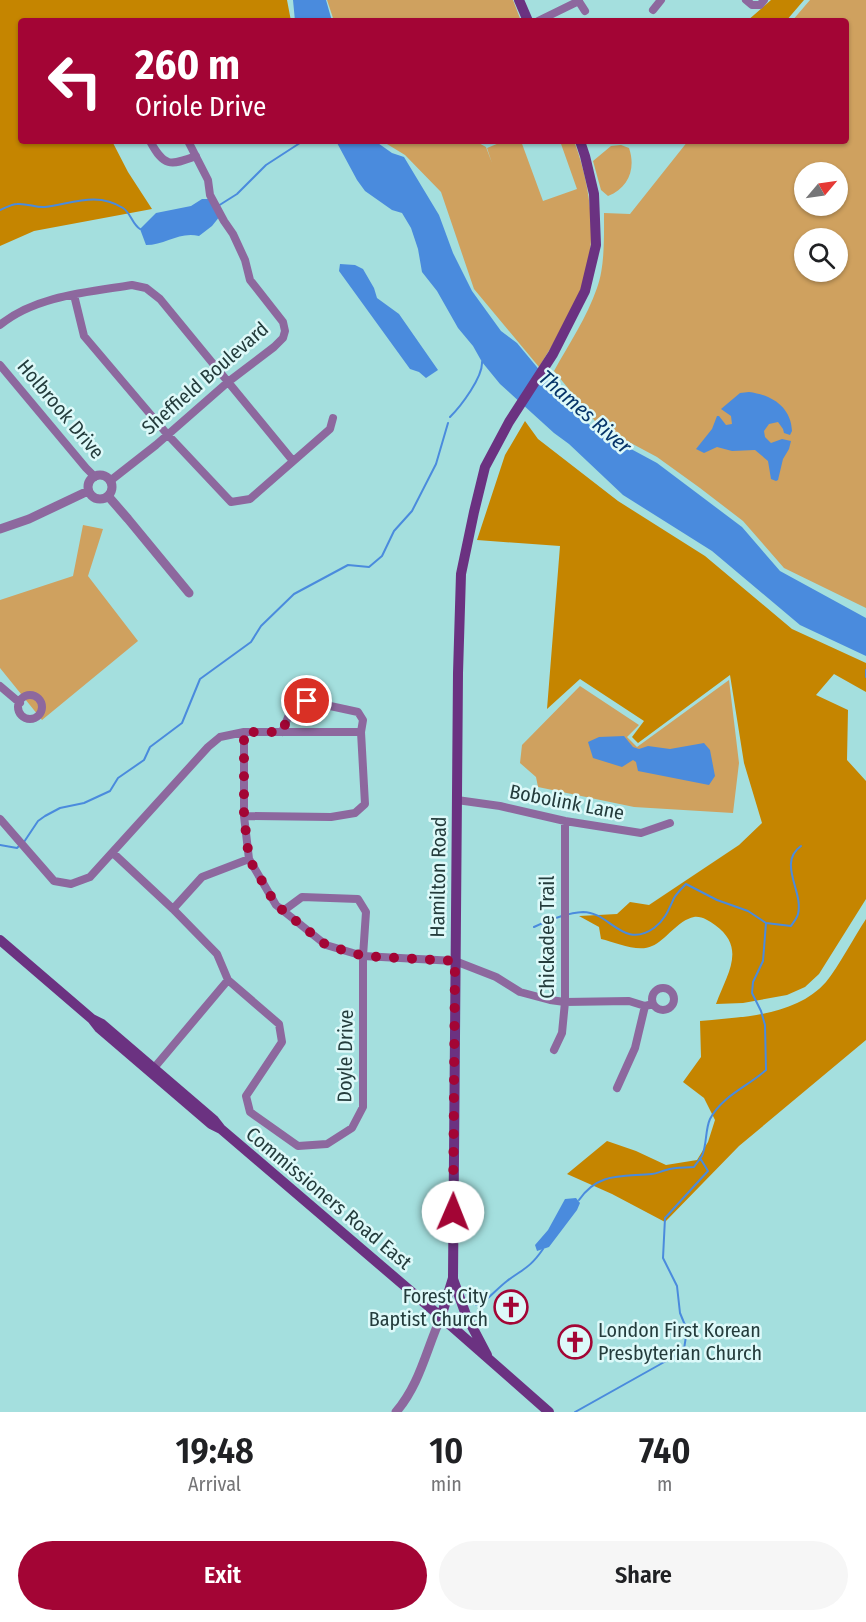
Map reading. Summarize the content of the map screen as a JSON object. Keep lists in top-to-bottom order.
{
  "streets": {
    "main road": ["Hamilton Road", "Commissioners Road East"],
    "street": [
      "Sheffield Boulevard",
      "Holbrook Drive",
      "Bobolink Lane",
      "Chickadee Trail",
      "Doyle Drive"
    ]
  },
  "crossings": [
    ["Sheffield Boulevard", "Holbrook Drive"],
    ["Bobolink Lane", "Hamilton Road"],
    ["Bobolink Lane", "Chickadee Trail"],
    ["Hamilton Road", "Commissioners Road East"]
  ],
  "water": ["Thames River"],
  "places": {
    "church": ["Forest City Baptist Church", "London First Korean Presbyterian Church"]
  },
  "north": "top right",
  "page": {
    "turn": ["260 m", "Oriole Drive"],
    "eta": [
      "19:48",
      "Arrival",
      "10",
      "min",
      "740",
      "m"
    ],
    "buttons": ["Exit", "Share"]
  }
}
